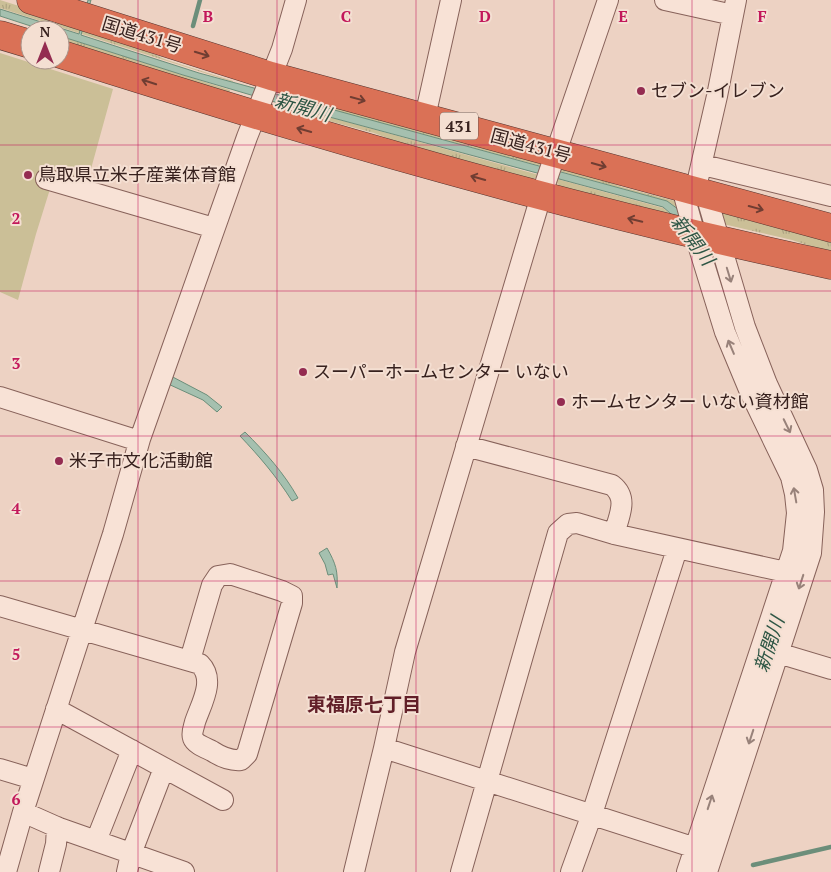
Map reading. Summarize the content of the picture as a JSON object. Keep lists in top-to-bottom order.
{
  "streets": {
    "highway": ["国道431号", "431"]
  },
  "districts": ["東福原七丁目"],
  "water": ["新開川"],
  "places": [
    "セブン-イレブン",
    "鳥取県立米子産業体育館",
    "スーパーホームセンター いない",
    "ホームセンター いない資材館",
    "米子市文化活動館"
  ],
  "north": "top",
  "grid": {
    "columns": [
      "B",
      "C",
      "D",
      "E",
      "F"
    ],
    "rows": [
      "2",
      "3",
      "4",
      "5",
      "6"
    ]
  }
}
